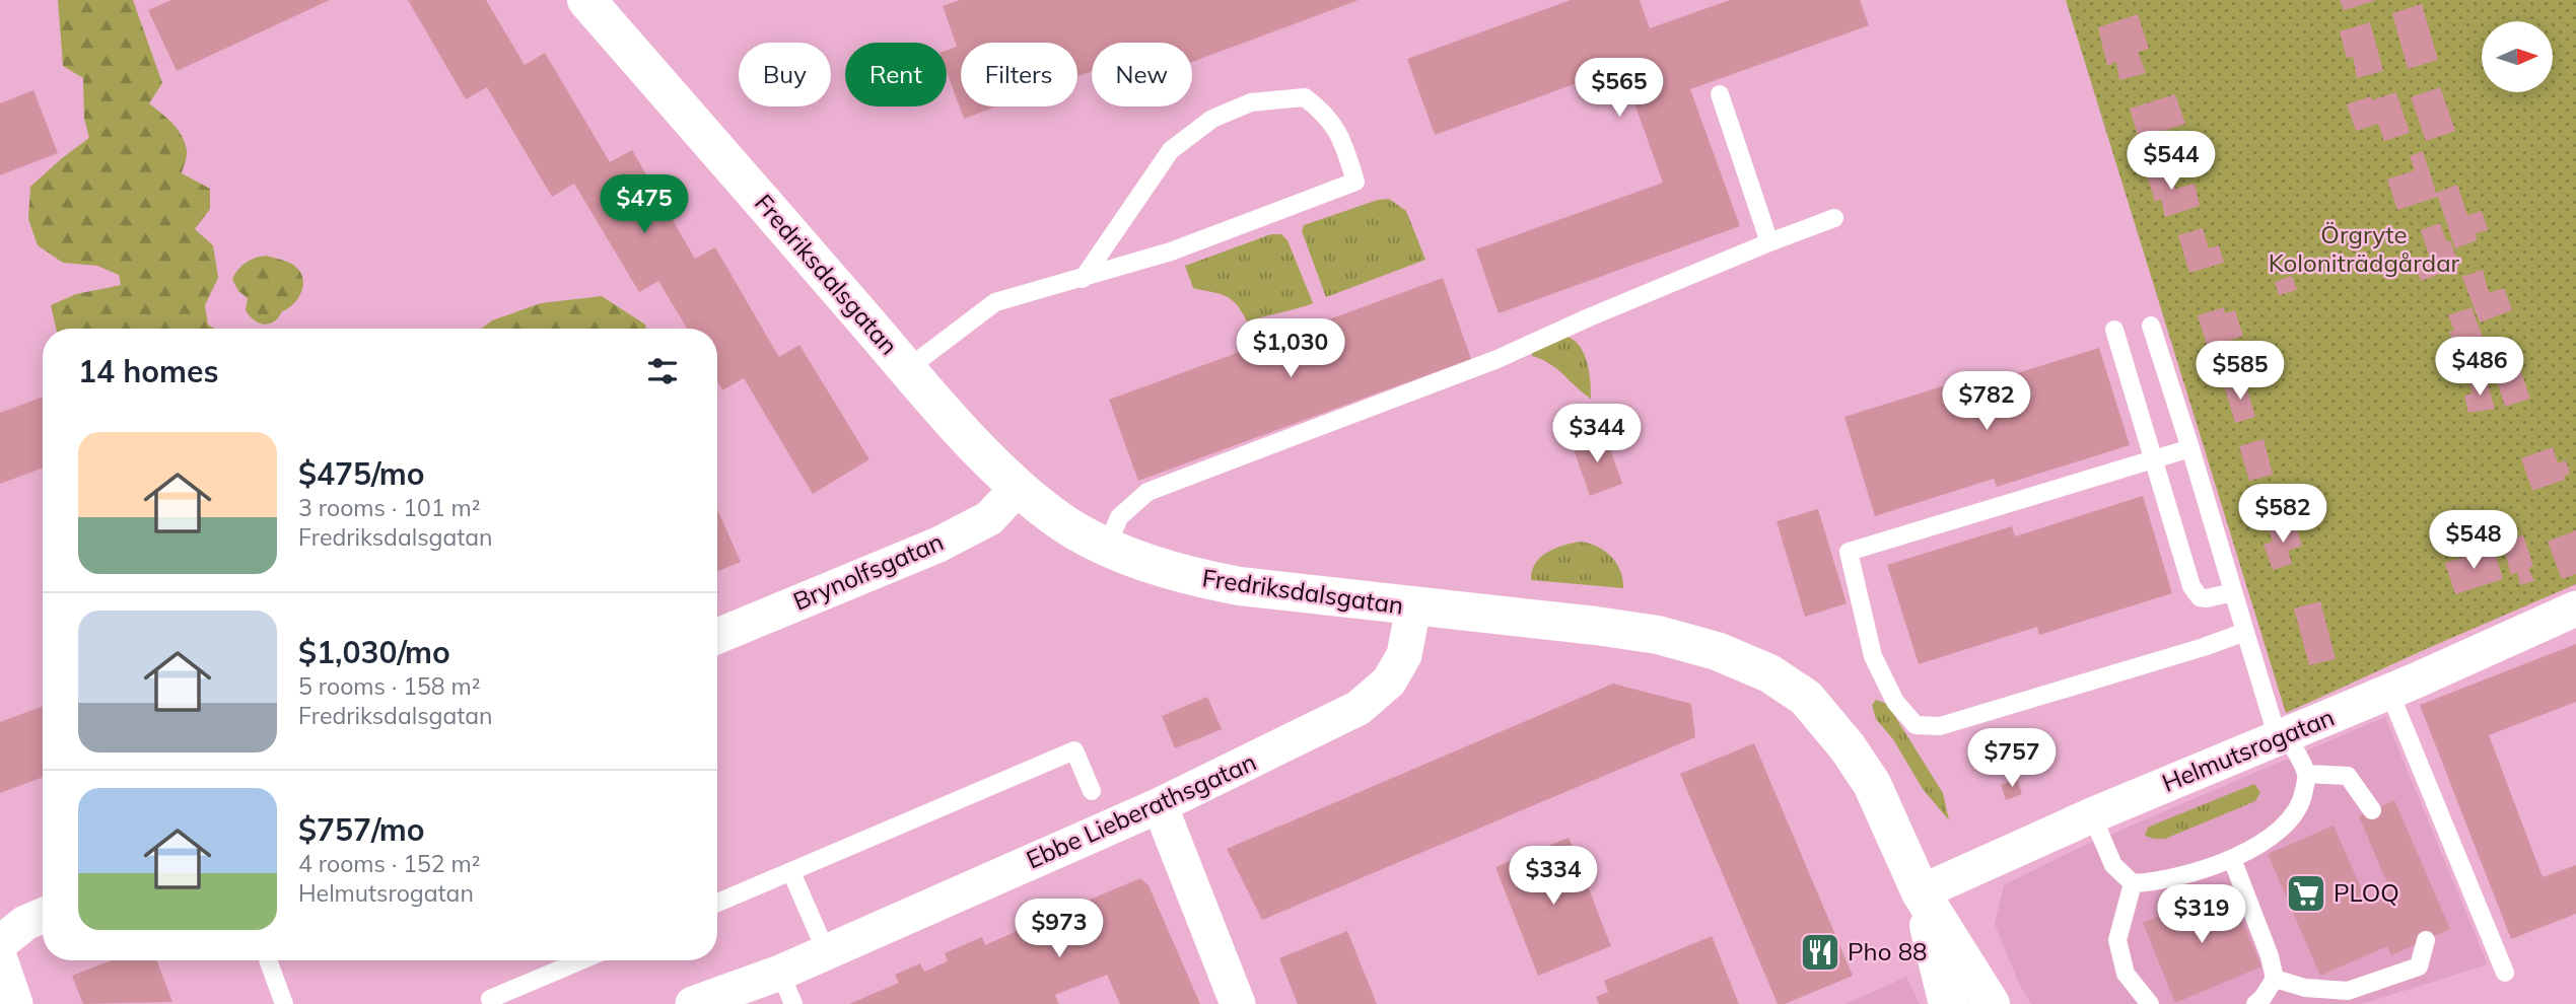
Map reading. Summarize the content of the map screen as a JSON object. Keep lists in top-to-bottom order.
{
  "streets": {
    "street": [
      "Fredriksdalsgatan",
      "Brynolfsgatan",
      "Helmutsrogatan",
      "Ebbe Lieberathsgatan"
    ]
  },
  "crossings": [
    ["Fredriksdalsgatan", "Brynolfsgatan"],
    ["Fredriksdalsgatan", "Helmutsrogatan"],
    ["Fredriksdalsgatan", "Ebbe Lieberathsgatan"]
  ],
  "parks": ["Örgryte Koloniträdgårdar"],
  "places": {
    "supermarket": ["PLOQ"],
    "restaurant": ["Pho 88"]
  },
  "north": "right",
  "page": {
    "chip": [
      "Buy",
      "Rent",
      "Filters",
      "New"
    ],
    "price": [
      "$565",
      "$544",
      "$475",
      "$1,030",
      "$486",
      "$585",
      "$782",
      "$344",
      "$582",
      "$548",
      "$757",
      "$334",
      "$319",
      "$973"
    ],
    "heading": "14 homes",
    "list": [
      {
        "name": "$475/mo",
        "note": "3 rooms · 101 m² · Fredriksdalsgatan"
      },
      {
        "name": "$1,030/mo",
        "note": "5 rooms · 158 m² · Fredriksdalsgatan"
      },
      {
        "name": "$757/mo",
        "note": "4 rooms · 152 m² · Helmutsrogatan"
      }
    ]
  }
}
